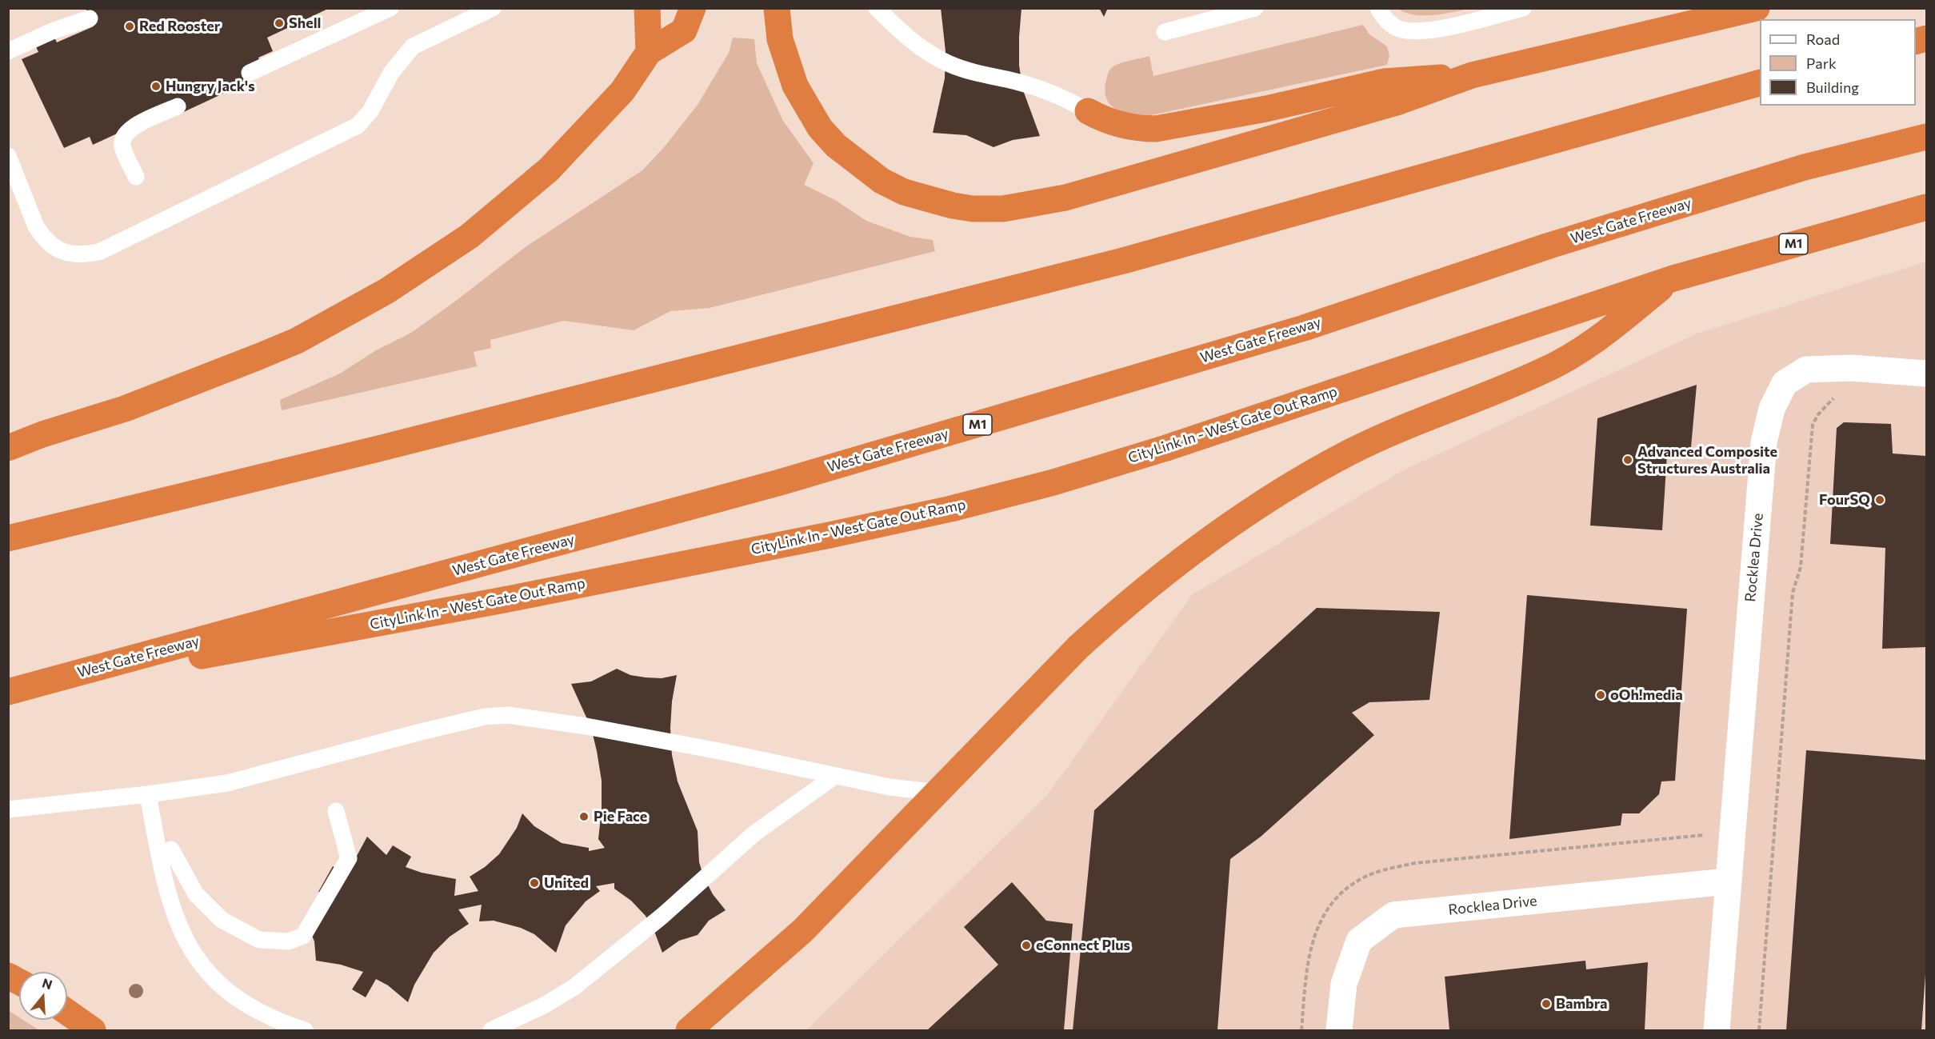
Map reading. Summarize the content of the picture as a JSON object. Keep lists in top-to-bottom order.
{
  "streets": {
    "highway": ["West Gate Freeway", "M1", "CityLink In - West Gate Out Ramp"],
    "street": ["Rocklea Drive"]
  },
  "crossings": [
    ["West Gate Freeway", "CityLink In - West Gate Out Ramp"],
    ["M1", "CityLink In - West Gate Out Ramp"]
  ],
  "places": [
    "Shell",
    "Red Rooster",
    "Hungry Jack's",
    "Advanced Composite Structures Australia",
    "FourSQ",
    "oOh!media",
    "Pie Face",
    "United",
    "eConnect Plus",
    "Bambra"
  ],
  "legend": ["Road", "Park", "Building"],
  "north": "top"
}
